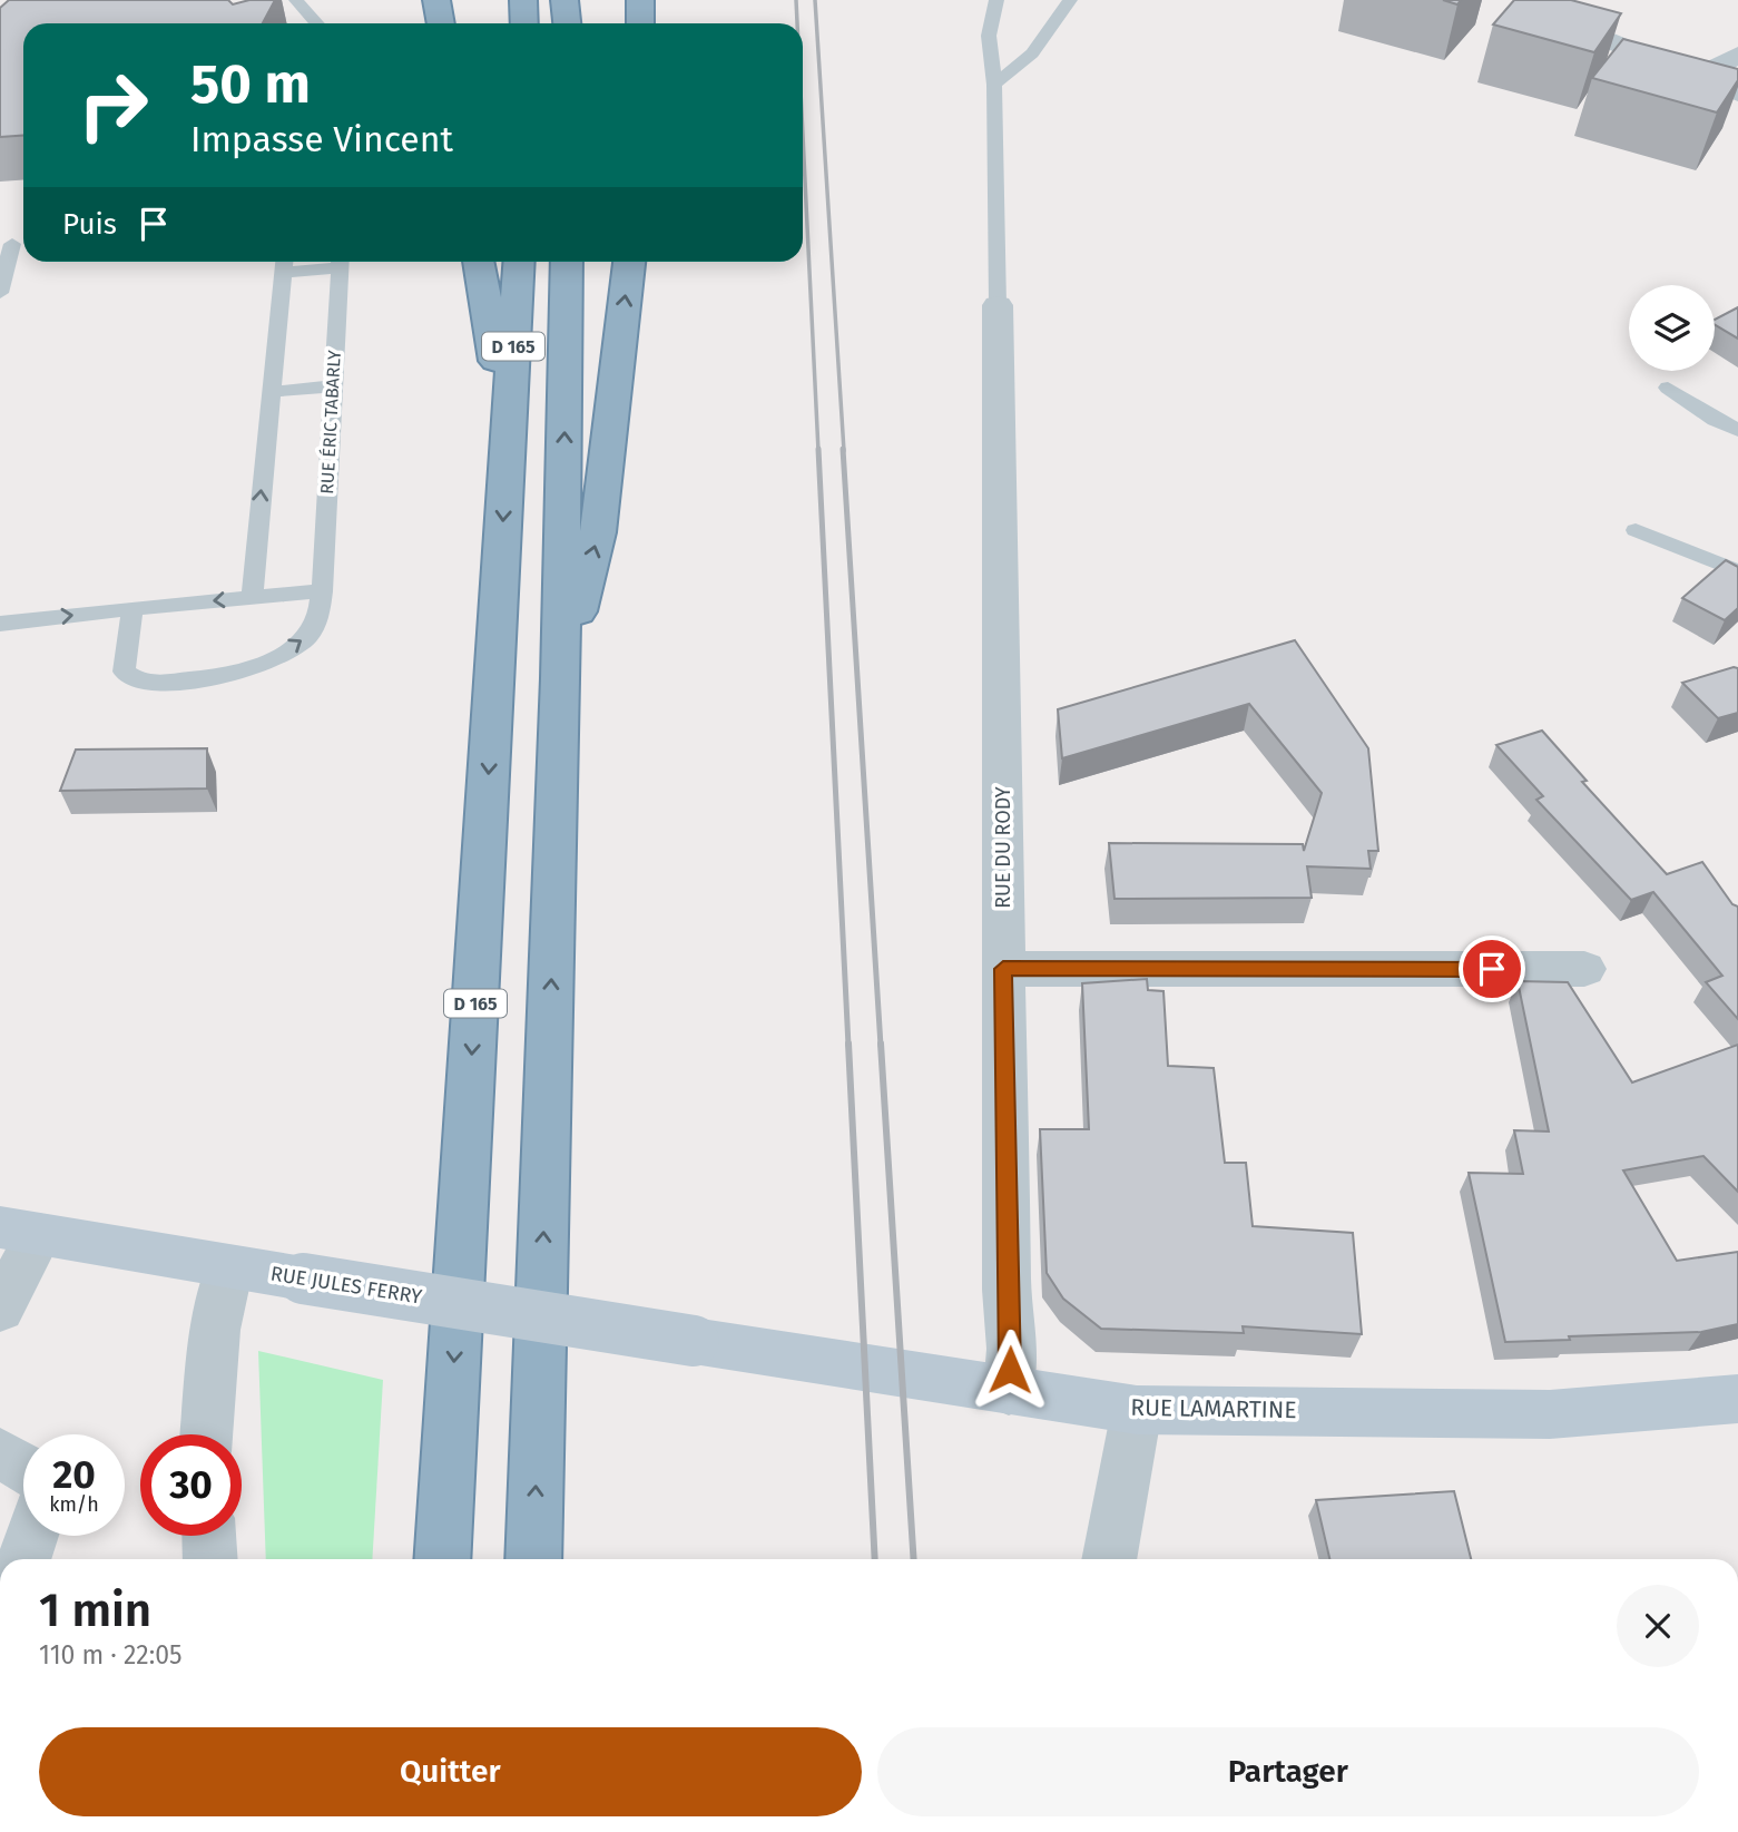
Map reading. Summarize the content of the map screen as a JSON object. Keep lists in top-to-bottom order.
{
  "streets": {
    "highway": ["D 165"],
    "main road": ["RUE JULES FERRY", "RUE LAMARTINE"],
    "street": ["RUE DU RODY"],
    "lane": ["RUE ÉRIC TABARLY"]
  },
  "crossings": [
    ["RUE DU RODY", "RUE LAMARTINE"],
    ["RUE JULES FERRY", "RUE LAMARTINE"]
  ],
  "page": {
    "turn": ["50 m", "Impasse Vincent"],
    "then": "Puis",
    "speed": "20 km/h",
    "limit": "30",
    "heading": ["1 min", "110 m · 22:05"],
    "buttons": ["Quitter", "Partager"]
  }
}
